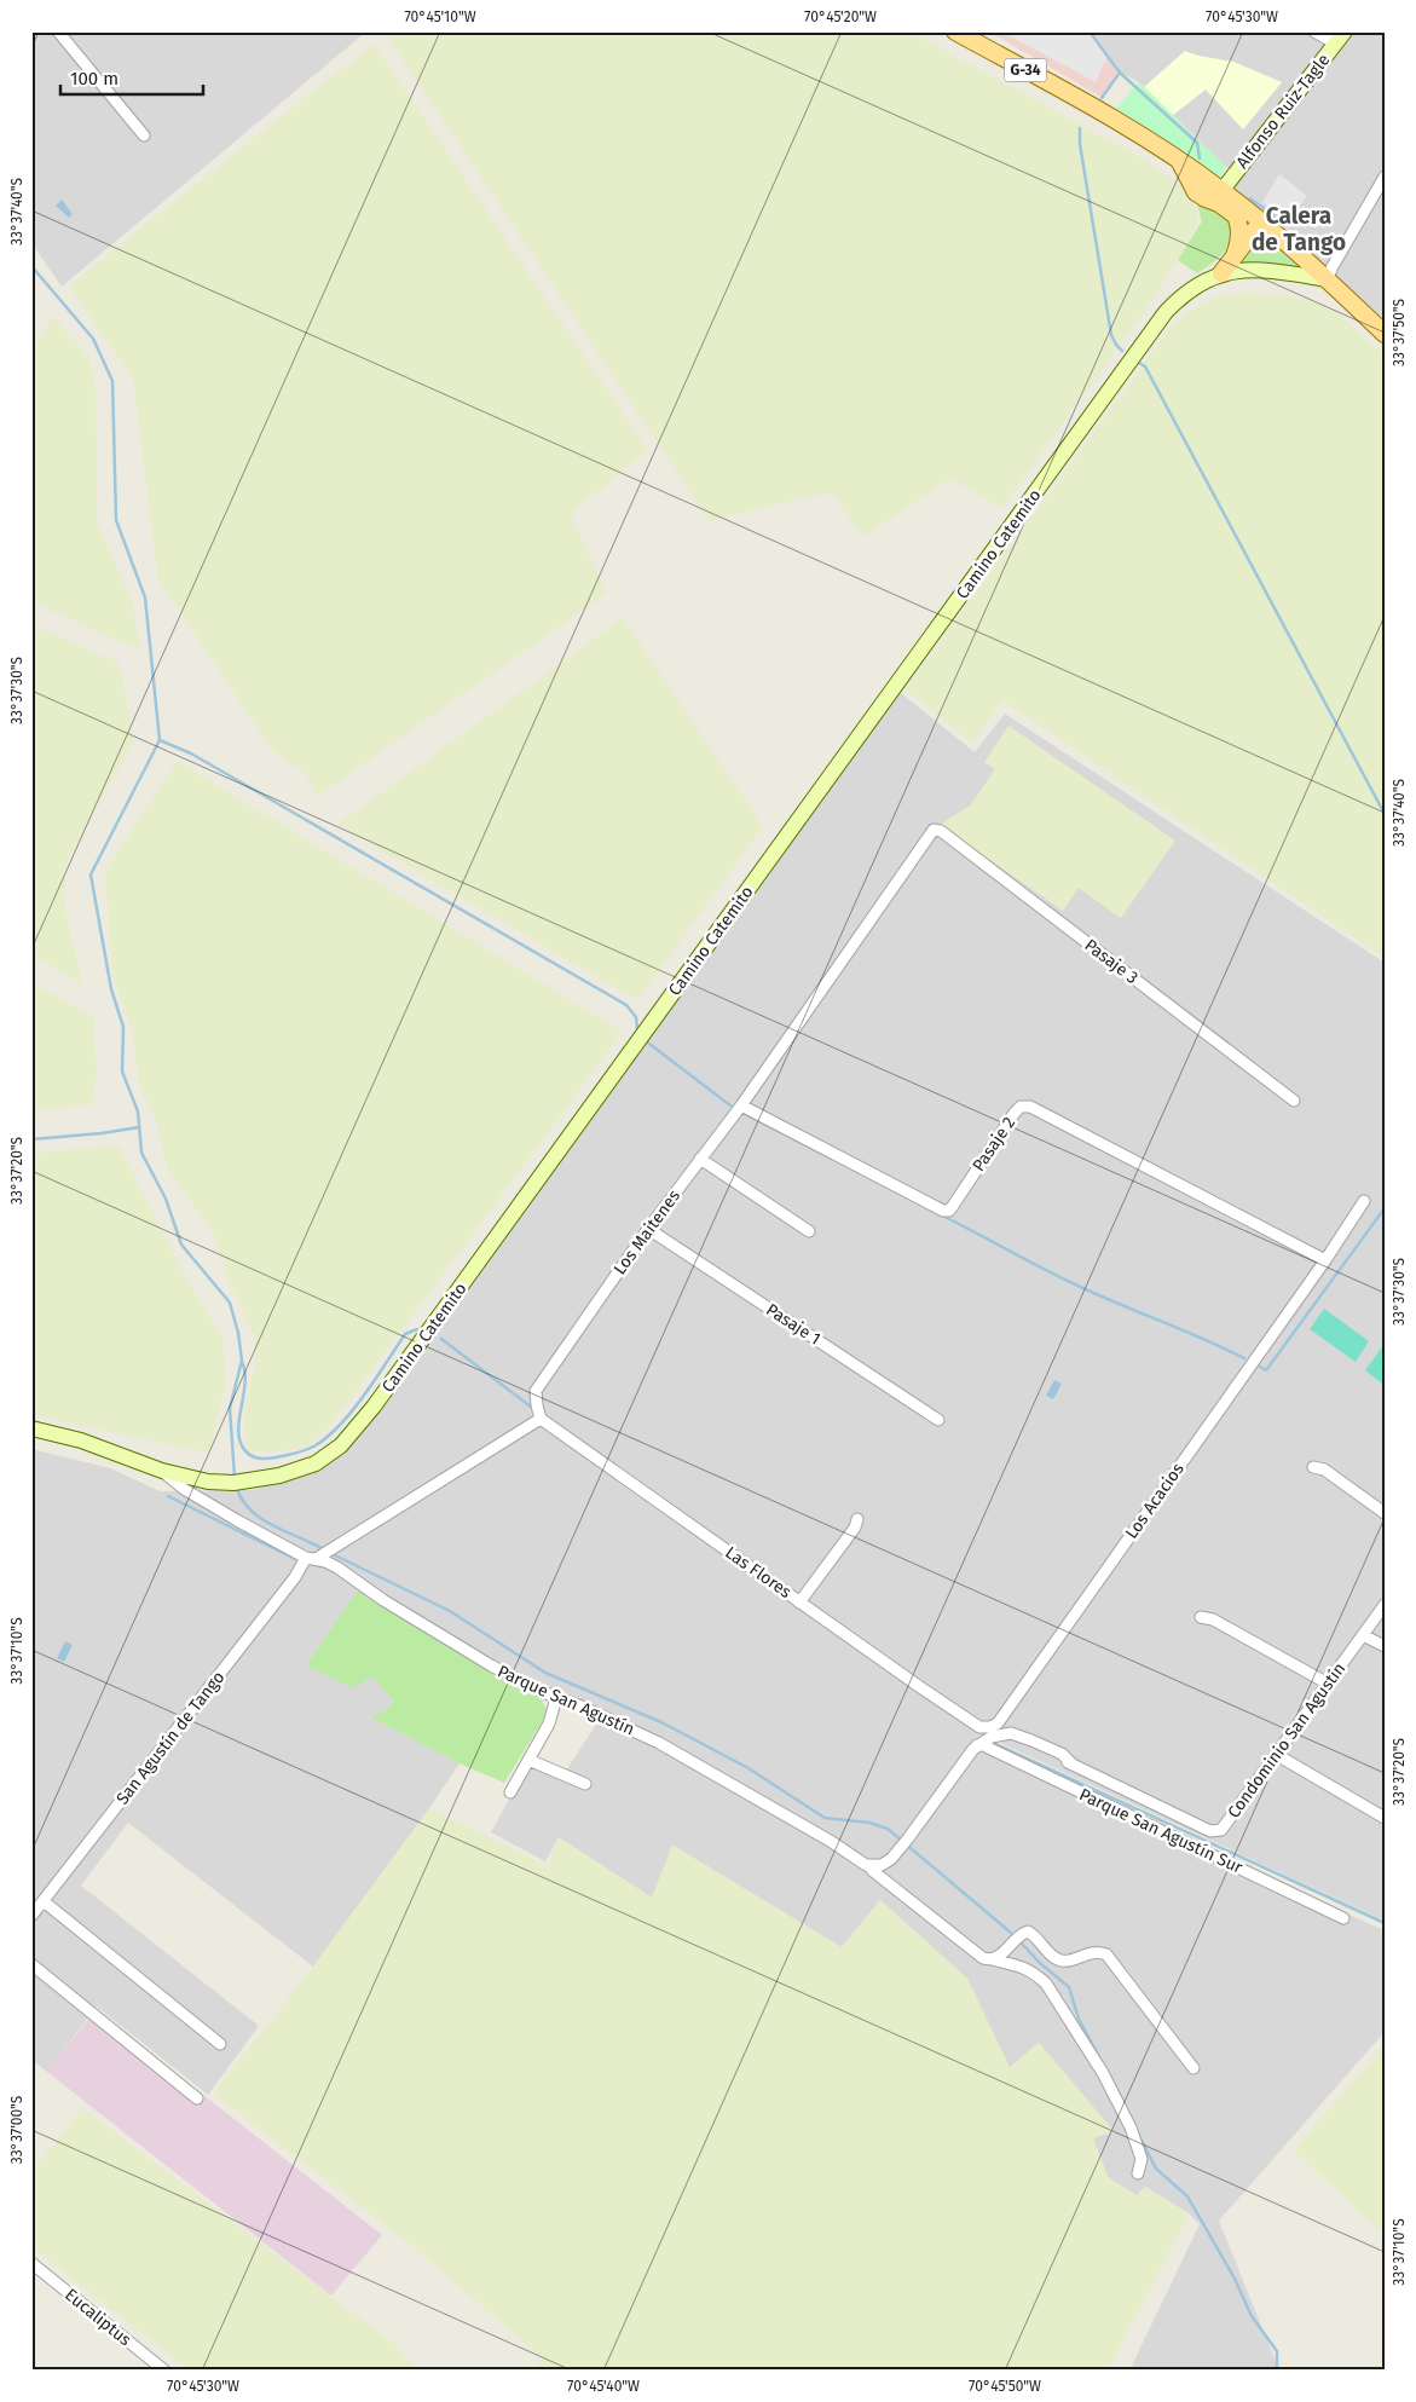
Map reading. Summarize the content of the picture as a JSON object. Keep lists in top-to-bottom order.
{
  "streets": {
    "main road": ["G-34", "Alfonso Ruiz-Tagle", "Camino Catemito"],
    "street": [
      "Pasaje 3",
      "Pasaje 2",
      "Los Maitenes",
      "Pasaje 1",
      "Los Acacios",
      "Las Flores",
      "Parque San Agustín",
      "San Agustín de Tango",
      "Condominio San Agustín",
      "Parque San Agustín Sur",
      "Eucaliptus"
    ]
  },
  "crossings": [
    ["G-34", "Alfonso Ruiz-Tagle"],
    ["G-34", "Camino Catemito"],
    ["Camino Catemito", "Parque San Agustín"],
    ["Pasaje 3", "Los Maitenes"],
    ["Pasaje 2", "Los Maitenes"],
    ["Pasaje 2", "Los Acacios"],
    ["Los Maitenes", "Pasaje 1"],
    ["Los Maitenes", "Las Flores"],
    ["Los Acacios", "Las Flores"],
    ["Parque San Agustín", "San Agustín de Tango"],
    ["Condominio San Agustín", "Parque San Agustín Sur"]
  ],
  "districts": ["Calera de Tango"],
  "scale_bar": "100 m",
  "coordinates": [
    "70°45'10\"W",
    "70°45'20\"W",
    "70°45'30\"W",
    "33°37'40\"S",
    "33°37'50\"S",
    "33°37'30\"S",
    "33°37'20\"S",
    "33°37'10\"S",
    "33°37'00\"S",
    "70°45'40\"W",
    "70°45'50\"W"
  ]
}
